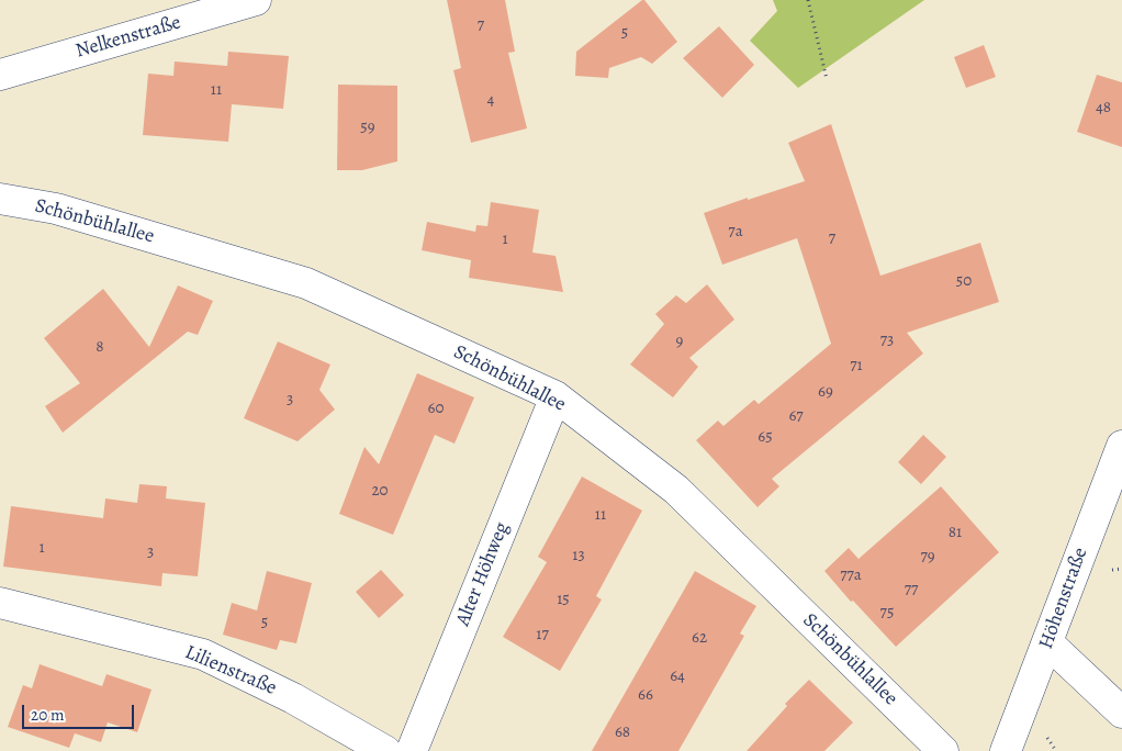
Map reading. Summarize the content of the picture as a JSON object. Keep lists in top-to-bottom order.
{
  "streets": {
    "street": [
      "Nelkenstraße",
      "Schönbühlallee",
      "Alter Höhweg",
      "Höhenstraße",
      "Lilienstraße"
    ]
  },
  "crossings": [
    ["Schönbühlallee", "Alter Höhweg"]
  ],
  "house_numbers": [
    "7",
    "5",
    "11",
    "4",
    "48",
    "59",
    "7a",
    "7",
    "1",
    "50",
    "73",
    "9",
    "8",
    "71",
    "69",
    "3",
    "60",
    "67",
    "65",
    "20",
    "11",
    "81",
    "1",
    "3",
    "13",
    "79",
    "77a",
    "77",
    "15",
    "75",
    "5",
    "17",
    "62",
    "64",
    "66",
    "68"
  ],
  "scale_bar": "20 m"
}
